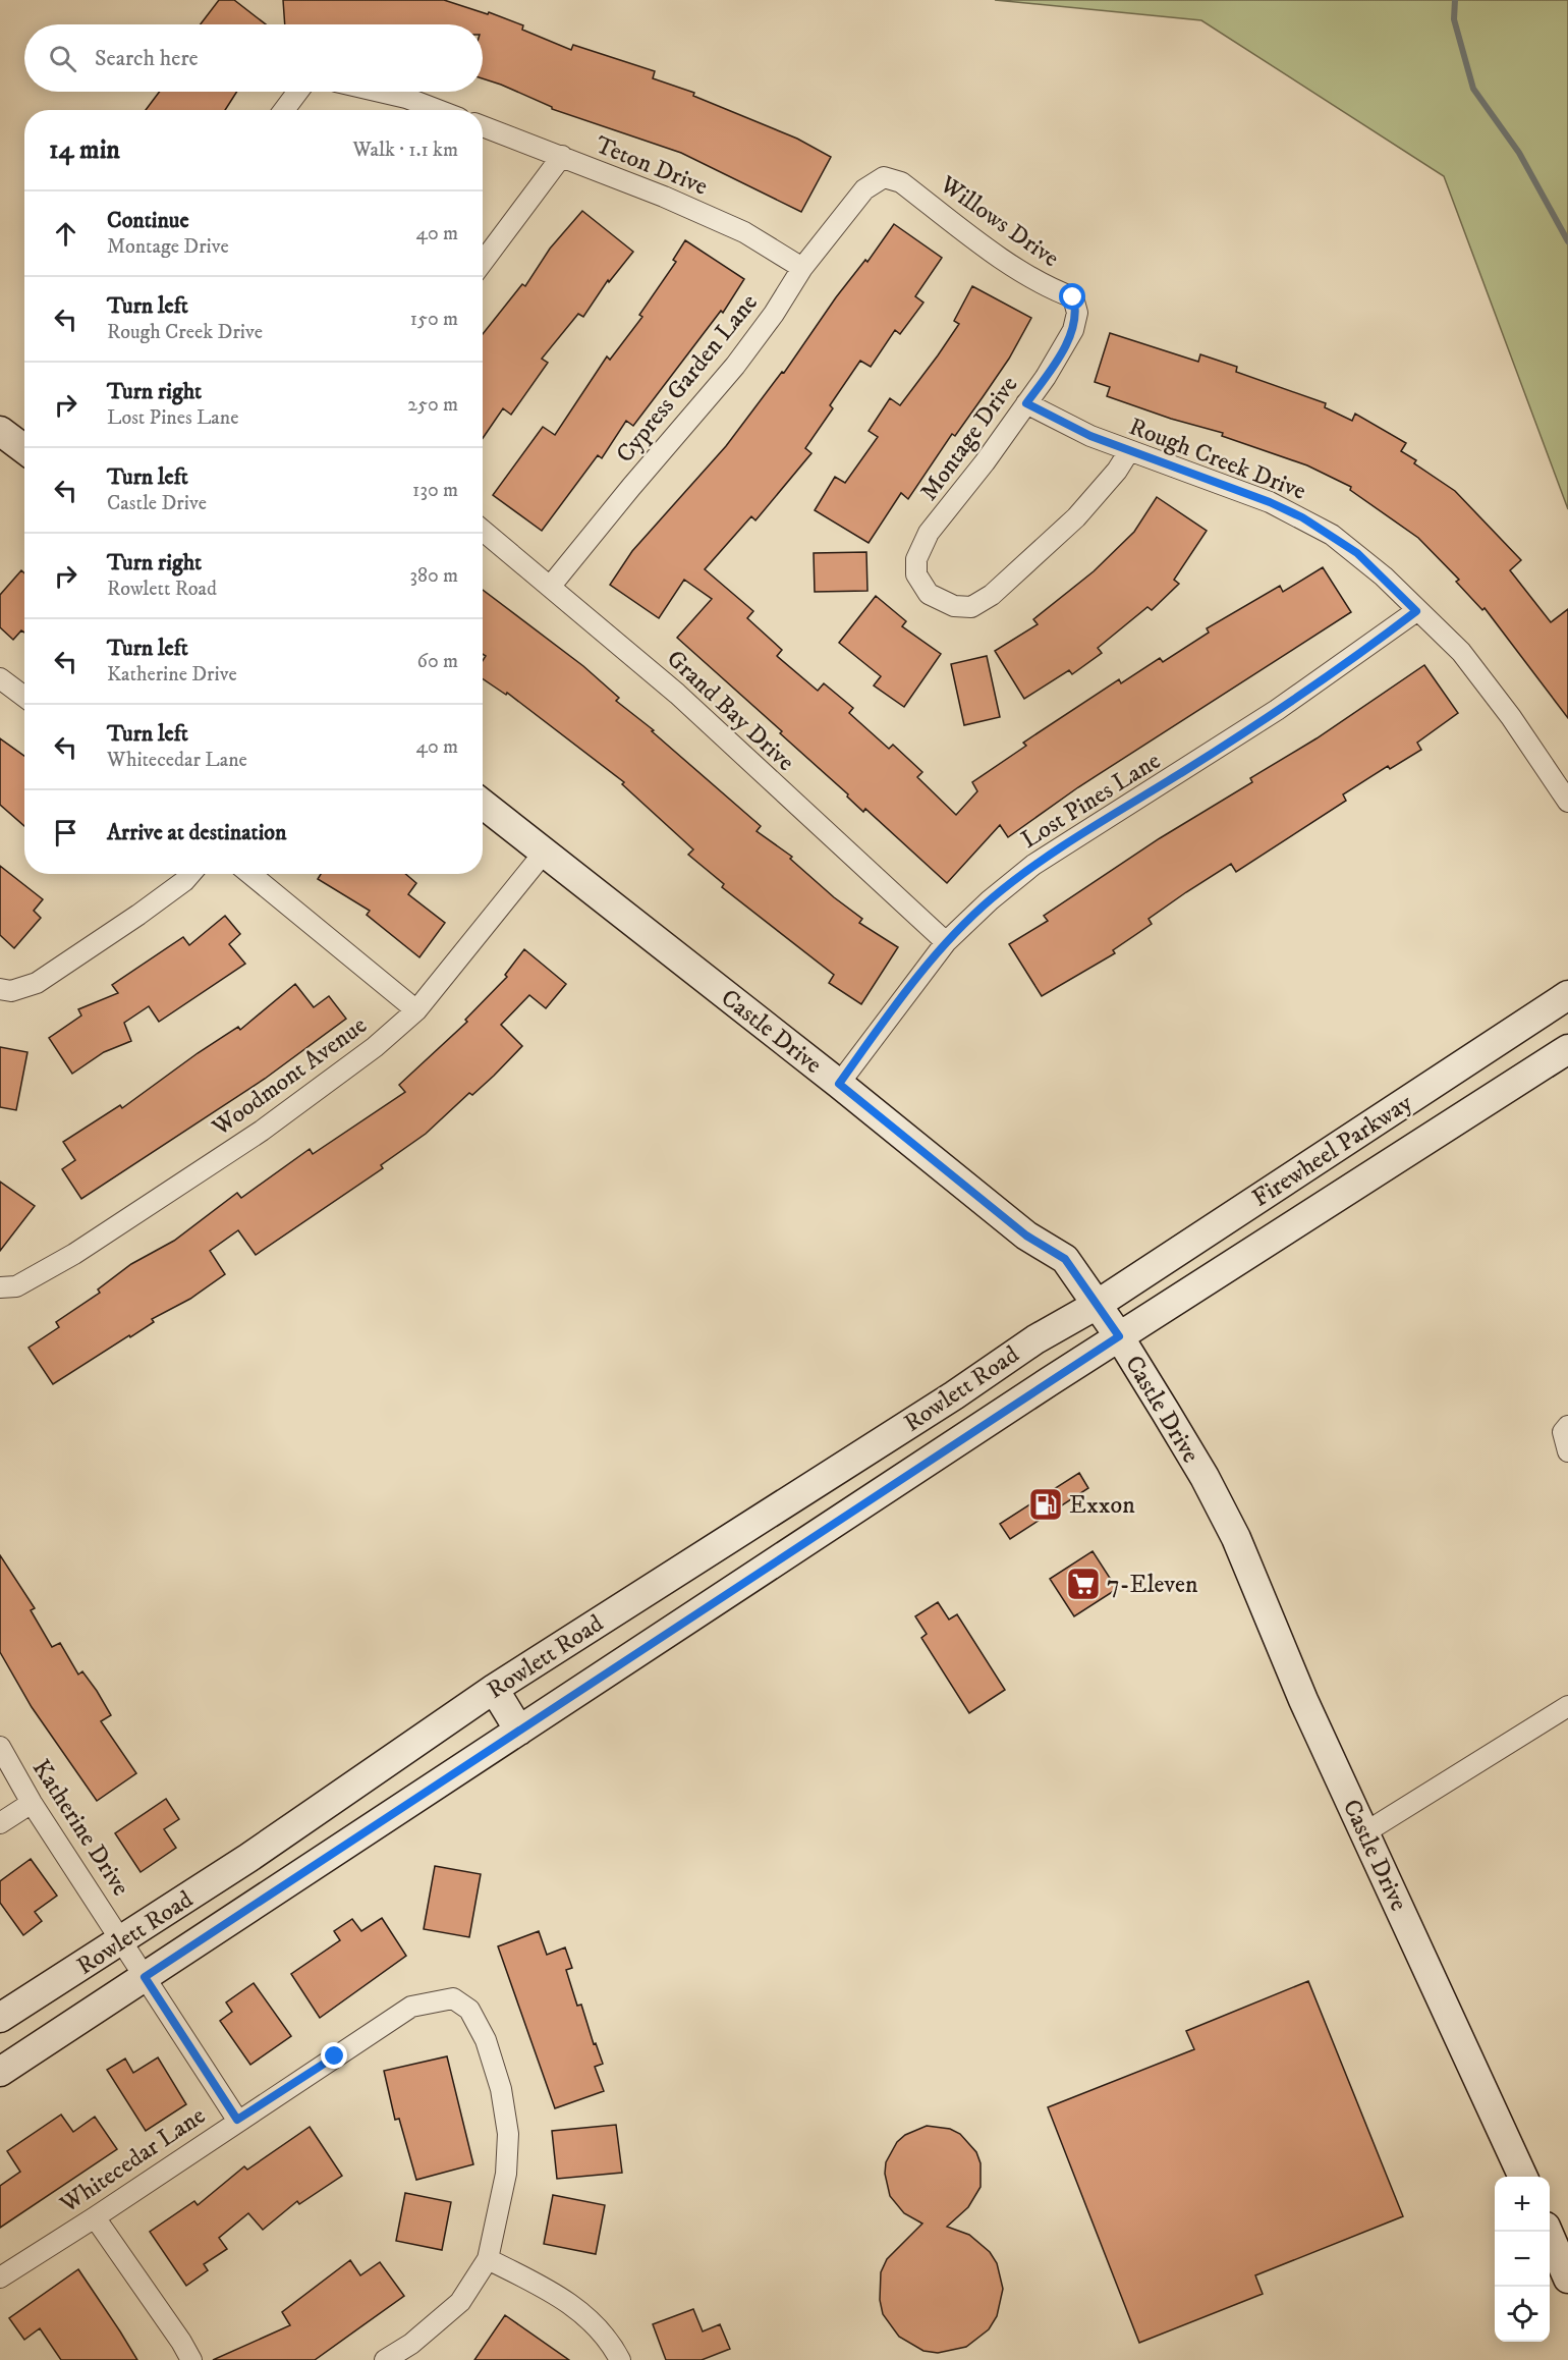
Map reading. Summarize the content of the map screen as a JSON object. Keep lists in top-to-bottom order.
{
  "streets": {
    "main road": ["Castle Drive", "Firewheel Parkway", "Rowlett Road"],
    "street": [
      "Teton Drive",
      "Willows Drive",
      "Cypress Garden Lane",
      "Montage Drive",
      "Rough Creek Drive",
      "Grand Bay Drive",
      "Lost Pines Lane",
      "Woodmont Avenue",
      "Katherine Drive",
      "Whitecedar Lane"
    ]
  },
  "crossings": [
    ["Teton Drive", "Cypress Garden Lane"],
    ["Willows Drive", "Cypress Garden Lane"],
    ["Willows Drive", "Montage Drive"],
    ["Cypress Garden Lane", "Grand Bay Drive"],
    ["Montage Drive", "Rough Creek Drive"],
    ["Rough Creek Drive", "Lost Pines Lane"],
    ["Grand Bay Drive", "Lost Pines Lane"],
    ["Lost Pines Lane", "Castle Drive"],
    ["Castle Drive", "Woodmont Avenue"],
    ["Castle Drive", "Firewheel Parkway"],
    ["Castle Drive", "Rowlett Road"],
    ["Firewheel Parkway", "Rowlett Road"],
    ["Rowlett Road", "Katherine Drive"],
    ["Katherine Drive", "Whitecedar Lane"]
  ],
  "places": {
    "fuel station": ["Exxon"],
    "supermarket": ["7-Eleven"]
  },
  "page": {
    "search": "Search here",
    "heading": ["14 min", "Walk · 1.1 km"],
    "list": [
      ["Continue", "Montage Drive", "40 m"],
      ["Turn left", "Rough Creek Drive", "150 m"],
      ["Turn right", "Lost Pines Lane", "250 m"],
      ["Turn left", "Castle Drive", "130 m"],
      ["Turn right", "Rowlett Road", "380 m"],
      ["Turn left", "Katherine Drive", "60 m"],
      ["Turn left", "Whitecedar Lane", "40 m"],
      "Arrive at destination"
    ],
    "map_buttons": ["+", "−"]
  }
}
